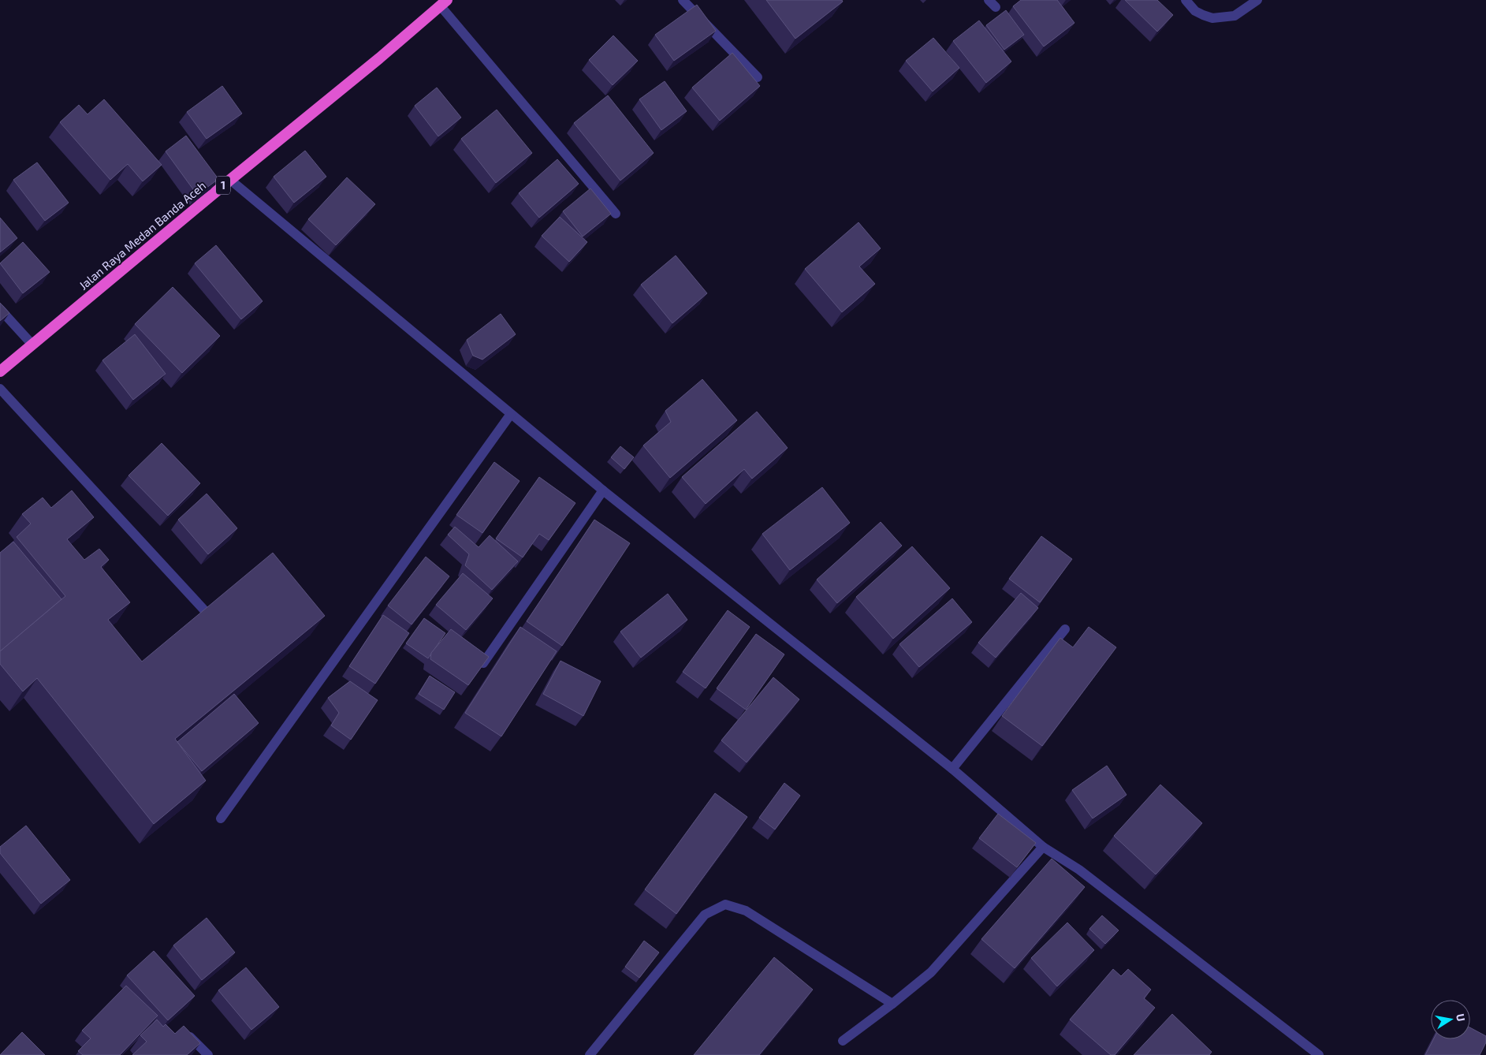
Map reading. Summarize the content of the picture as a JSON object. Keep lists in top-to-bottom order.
{
  "streets": {
    "highway": ["1", "Jalan Raya Medan Banda Aceh"]
  },
  "north": "right"
}
